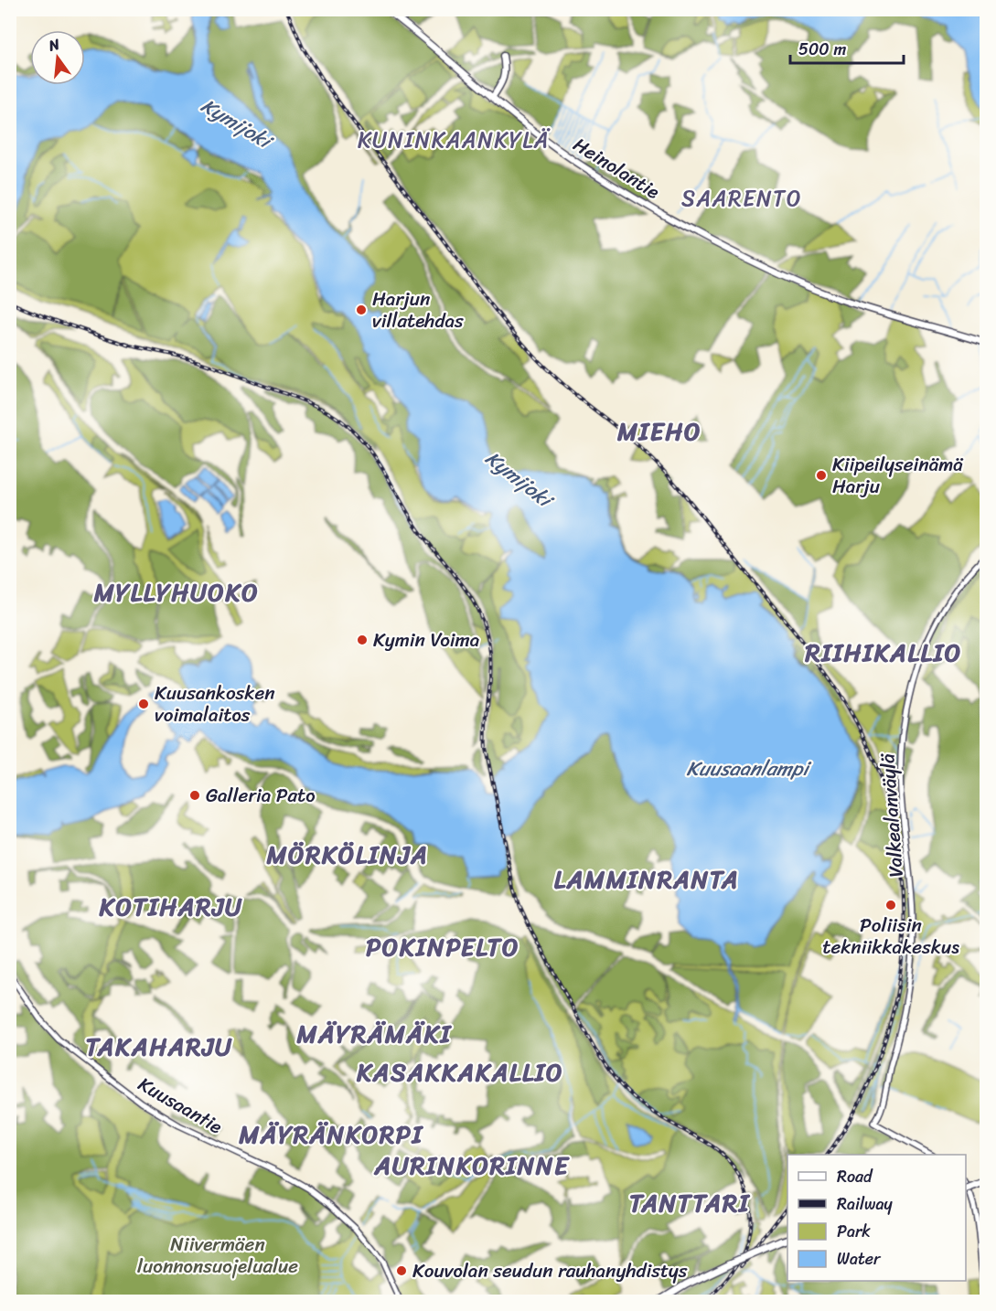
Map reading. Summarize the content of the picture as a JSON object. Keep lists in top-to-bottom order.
{
  "streets": {
    "main road": ["Heinolantie", "Valkealanväylä", "Kuusaantie"]
  },
  "districts": [
    "KUNINKAANKYLÄ",
    "SAARENTO",
    "MIEHO",
    "MYLLYHUOKO",
    "RIIHIKALLIO",
    "MÖRKÖLINJA",
    "LAMMINRANTA",
    "KOTIHARJU",
    "POKINPELTO",
    "MÄYRÄMÄKI",
    "TAKAHARJU",
    "KASAKKAKALLIO",
    "MÄYRÄNKORPI",
    "AURINKORINNE",
    "TANTTARI"
  ],
  "water": ["Kymijoki", "Kuusaanlampi"],
  "parks": ["Niivermäen luonnonsuojelualue"],
  "places": [
    "Harjun villatehdas",
    "Kiipeilyseinämä Harju",
    "Kymin Voima",
    "Kuusankosken voimalaitos",
    "Galleria Pato",
    "Poliisin tekniikkakeskus",
    "Kouvolan seudun rauhanyhdistys"
  ],
  "legend": [
    "Road",
    "Railway",
    "Park",
    "Water"
  ],
  "scale_bar": "500 m",
  "north": "top"
}
